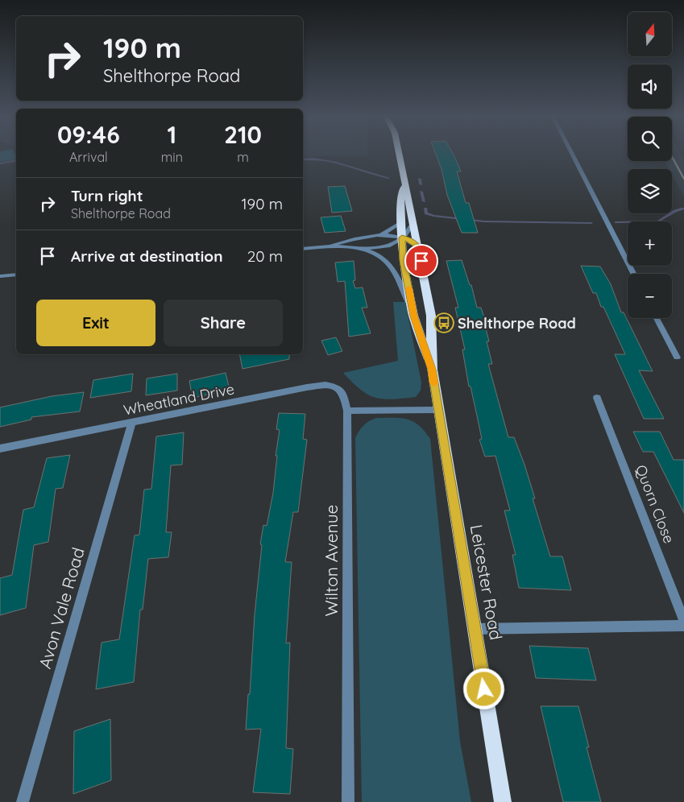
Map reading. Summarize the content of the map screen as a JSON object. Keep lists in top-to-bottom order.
{
  "streets": {
    "highway": ["Leicester Road"],
    "street": [
      "Wheatland Drive",
      "Quorn Close",
      "Wilton Avenue",
      "Avon Vale Road"
    ]
  },
  "crossings": [
    ["Wheatland Drive", "Wilton Avenue"],
    ["Wheatland Drive", "Avon Vale Road"]
  ],
  "places": {
    "bus stop": ["Shelthorpe Road"]
  },
  "north": "top",
  "page": {
    "map_buttons": ["+", "−"],
    "turn": ["190 m", "Shelthorpe Road"],
    "eta": [
      "09:46",
      "Arrival",
      "1",
      "min",
      "210",
      "m"
    ],
    "list": [
      {
        "name": "Turn right",
        "note": "Shelthorpe Road",
        "value": "190 m"
      },
      {
        "name": "Arrive at destination",
        "value": "20 m"
      }
    ],
    "buttons": ["Exit", "Share"]
  }
}
